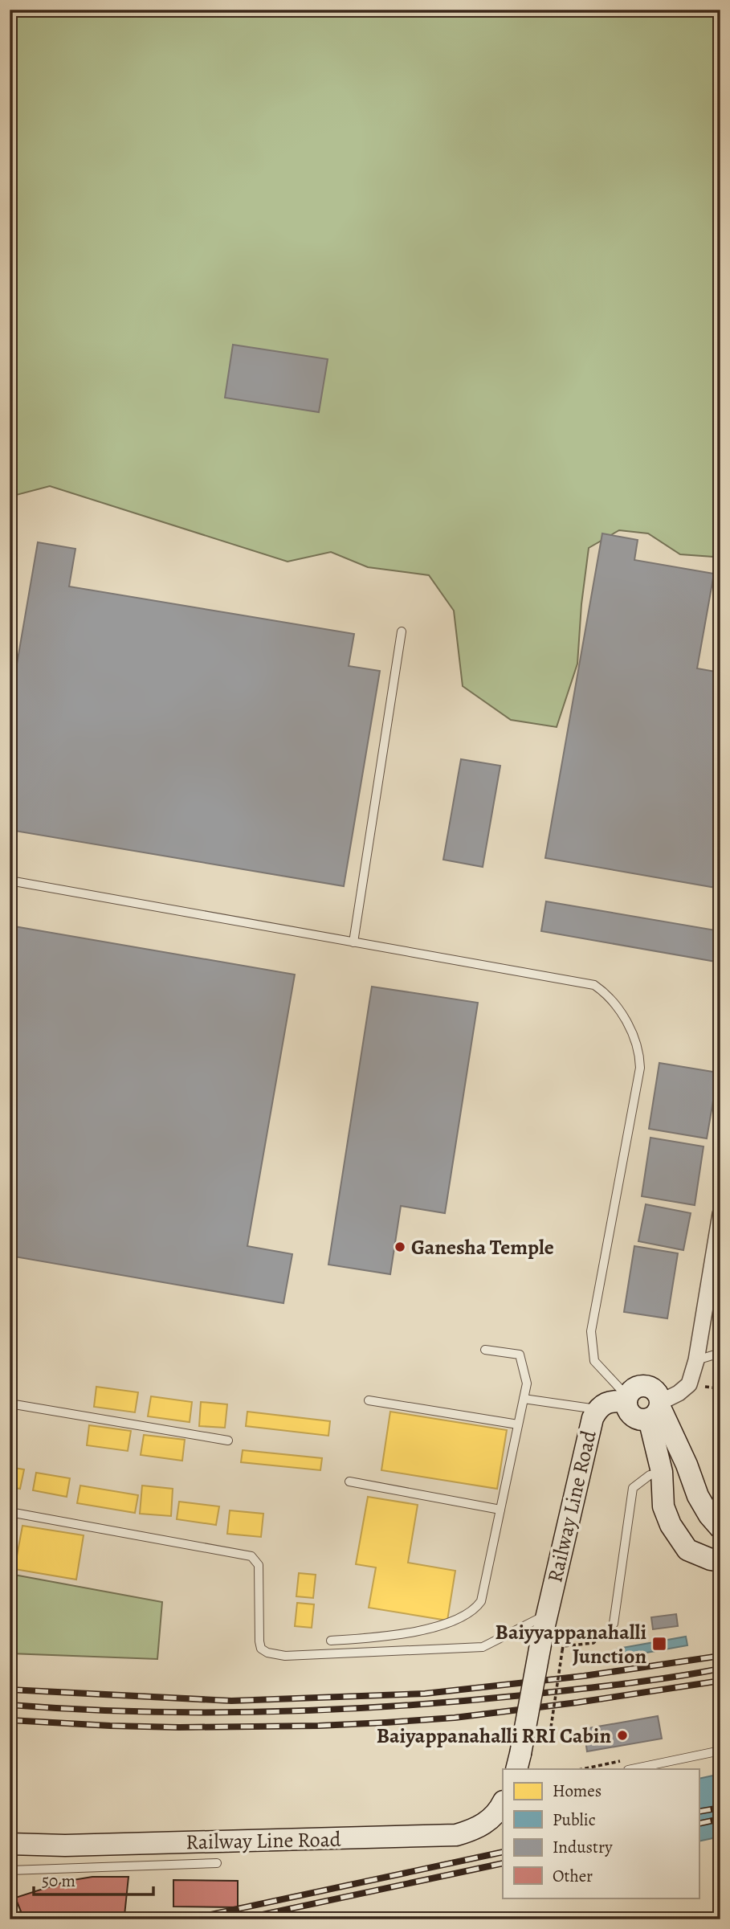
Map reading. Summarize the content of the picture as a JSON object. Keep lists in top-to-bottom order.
{
  "streets": {
    "main road": ["Railway Line Road"]
  },
  "places": {
    "other": ["Ganesha Temple", "Baiyappanahalli RRI Cabin"],
    "transit": ["Baiyyappanahalli Junction"]
  },
  "legend": [
    "Homes",
    "Public",
    "Industry",
    "Other"
  ],
  "scale_bar": "50 m"
}
